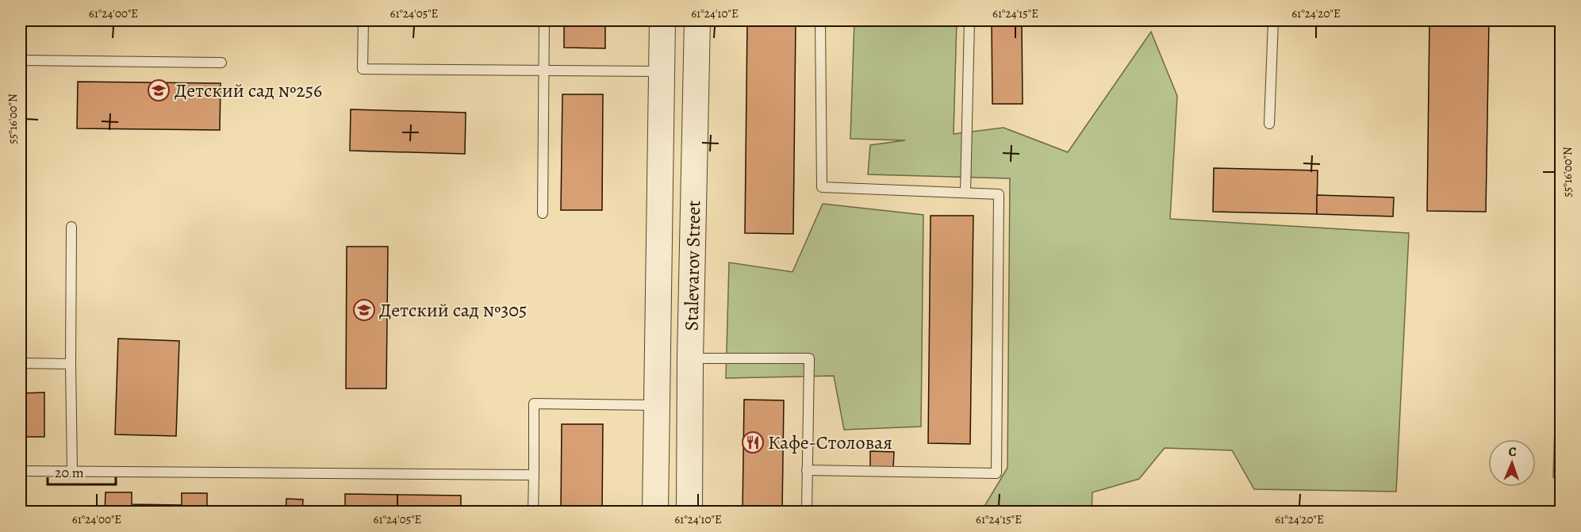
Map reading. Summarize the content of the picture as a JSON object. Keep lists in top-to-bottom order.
{
  "streets": {
    "street": ["Stalevarov Street"]
  },
  "places": {
    "school or university": ["Детский сад №256", "Детский сад №305"],
    "restaurant": ["Кафе-Столовая"]
  },
  "scale_bar": "20 m",
  "north": "top",
  "coordinates": [
    "61°24'00\"E",
    "61°24'05\"E",
    "61°24'10\"E",
    "61°24'15\"E",
    "61°24'20\"E",
    "55°16'00\"N"
  ]
}
